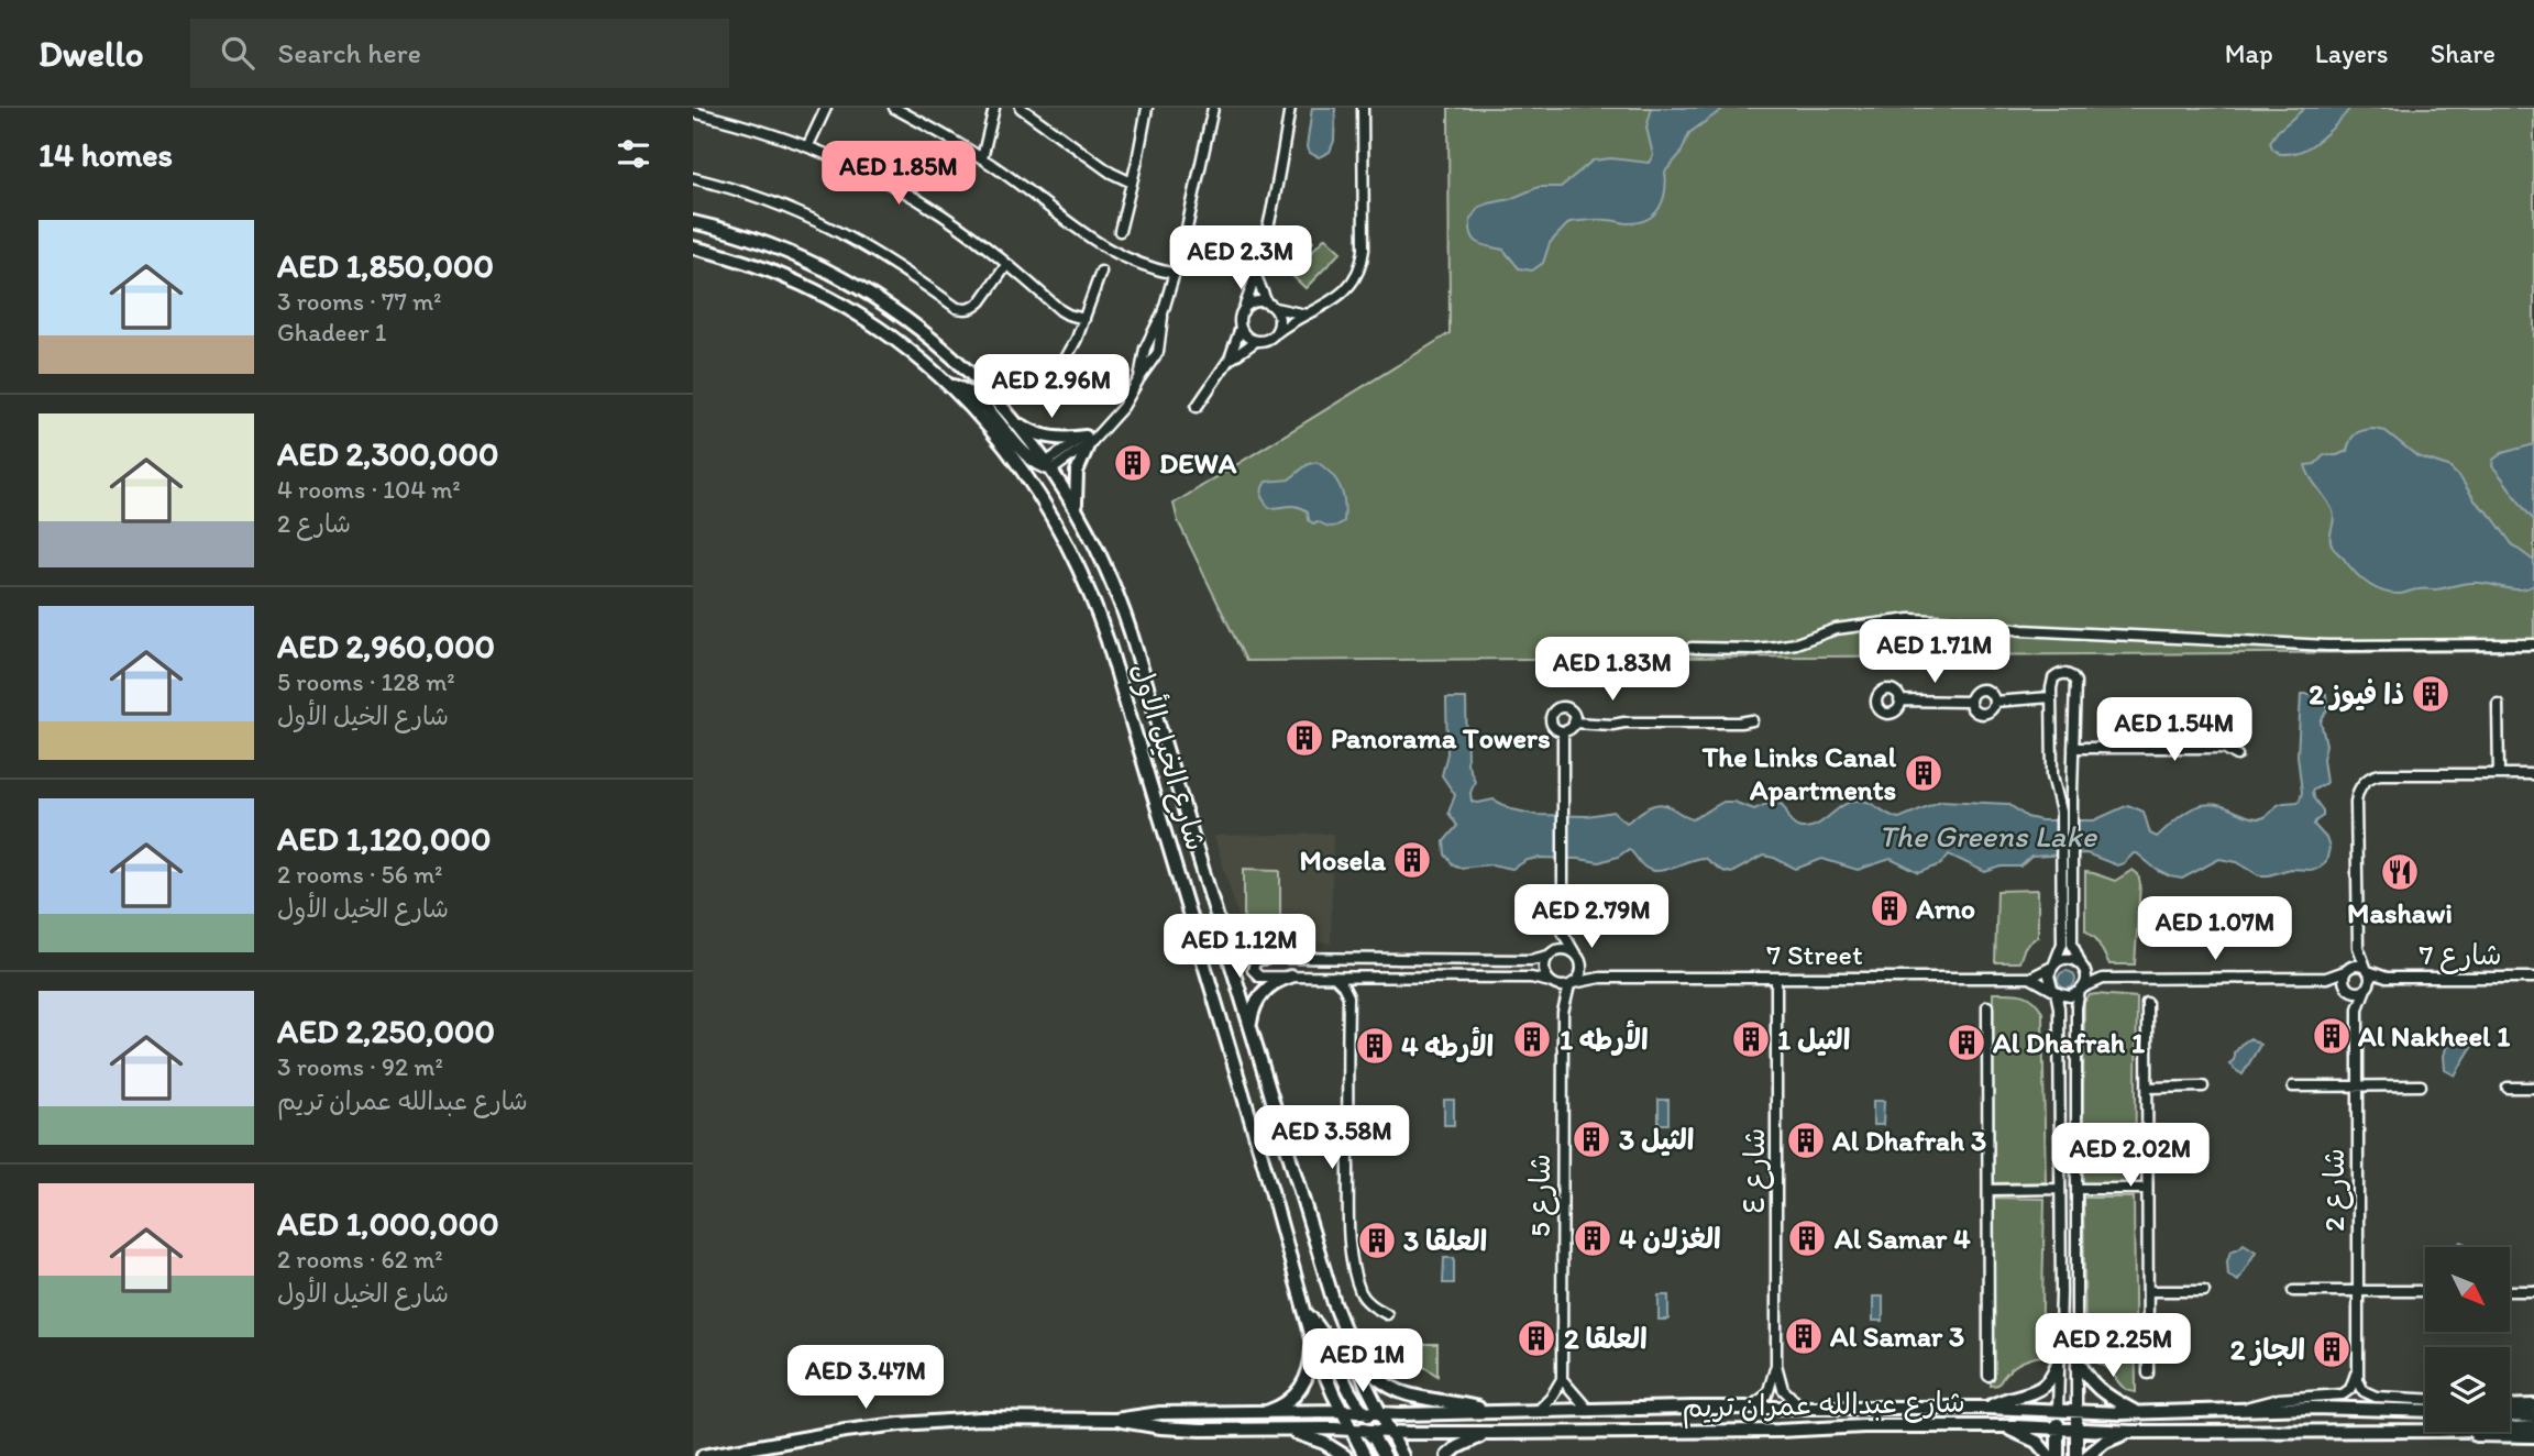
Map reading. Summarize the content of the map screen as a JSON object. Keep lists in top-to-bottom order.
{
  "streets": {
    "main road": ["شارع الخيل الأول", "شارع عبدالله عمران تريم"],
    "street": [
      "7 Street",
      "شارع 7",
      "شارع ٤",
      "شارع 2",
      "شارع 5"
    ]
  },
  "crossings": [
    ["شارع الخيل الأول", "شارع عبدالله عمران تريم"],
    ["7 Street", "شارع ٤"],
    ["7 Street", "شارع 5"],
    ["شارع 7", "شارع 2"],
    ["شارع ٤", "شارع عبدالله عمران تريم"]
  ],
  "water": ["The Greens Lake"],
  "places": {
    "building": [
      "DEWA",
      "ذا فيوز 2",
      "Panorama Towers",
      "The Links Canal Apartments",
      "Mosela",
      "Arno",
      "Al Nakheel 1",
      "الأرطه 1",
      "الثيل 1",
      "Al Dhafrah 1",
      "الأرطه 4",
      "الثيل 3",
      "Al Dhafrah 3",
      "الغزلان 4",
      "Al Samar 4",
      "العلقا 3",
      "Al Samar 3",
      "العلقا 2",
      "الجاز 2"
    ],
    "restaurant": ["Mashawi"]
  },
  "north": "bottom right",
  "page": {
    "header": "Dwello",
    "search": "Search here",
    "nav": ["Map", "Layers", "Share"],
    "heading": "14 homes",
    "price": [
      "AED 1.85M",
      "AED 2.3M",
      "AED 2.96M",
      "AED 1.71M",
      "AED 1.83M",
      "AED 1.54M",
      "AED 2.79M",
      "AED 1.07M",
      "AED 1.12M",
      "AED 3.58M",
      "AED 2.02M",
      "AED 2.25M",
      "AED 1M",
      "AED 3.47M"
    ],
    "list": [
      {
        "name": "AED 1,850,000",
        "note": "3 rooms · 77 m² · Ghadeer 1"
      },
      {
        "name": "AED 2,300,000",
        "note": "4 rooms · 104 m² · شارع 2"
      },
      {
        "name": "AED 2,960,000",
        "note": "5 rooms · 128 m² · شارع الخيل الأول"
      },
      {
        "name": "AED 1,120,000",
        "note": "2 rooms · 56 m² · شارع الخيل الأول"
      },
      {
        "name": "AED 2,250,000",
        "note": "3 rooms · 92 m² · شارع عبدالله عمران تريم"
      },
      {
        "name": "AED 1,000,000",
        "note": "2 rooms · 62 m² · شارع الخيل الأول"
      }
    ]
  }
}
